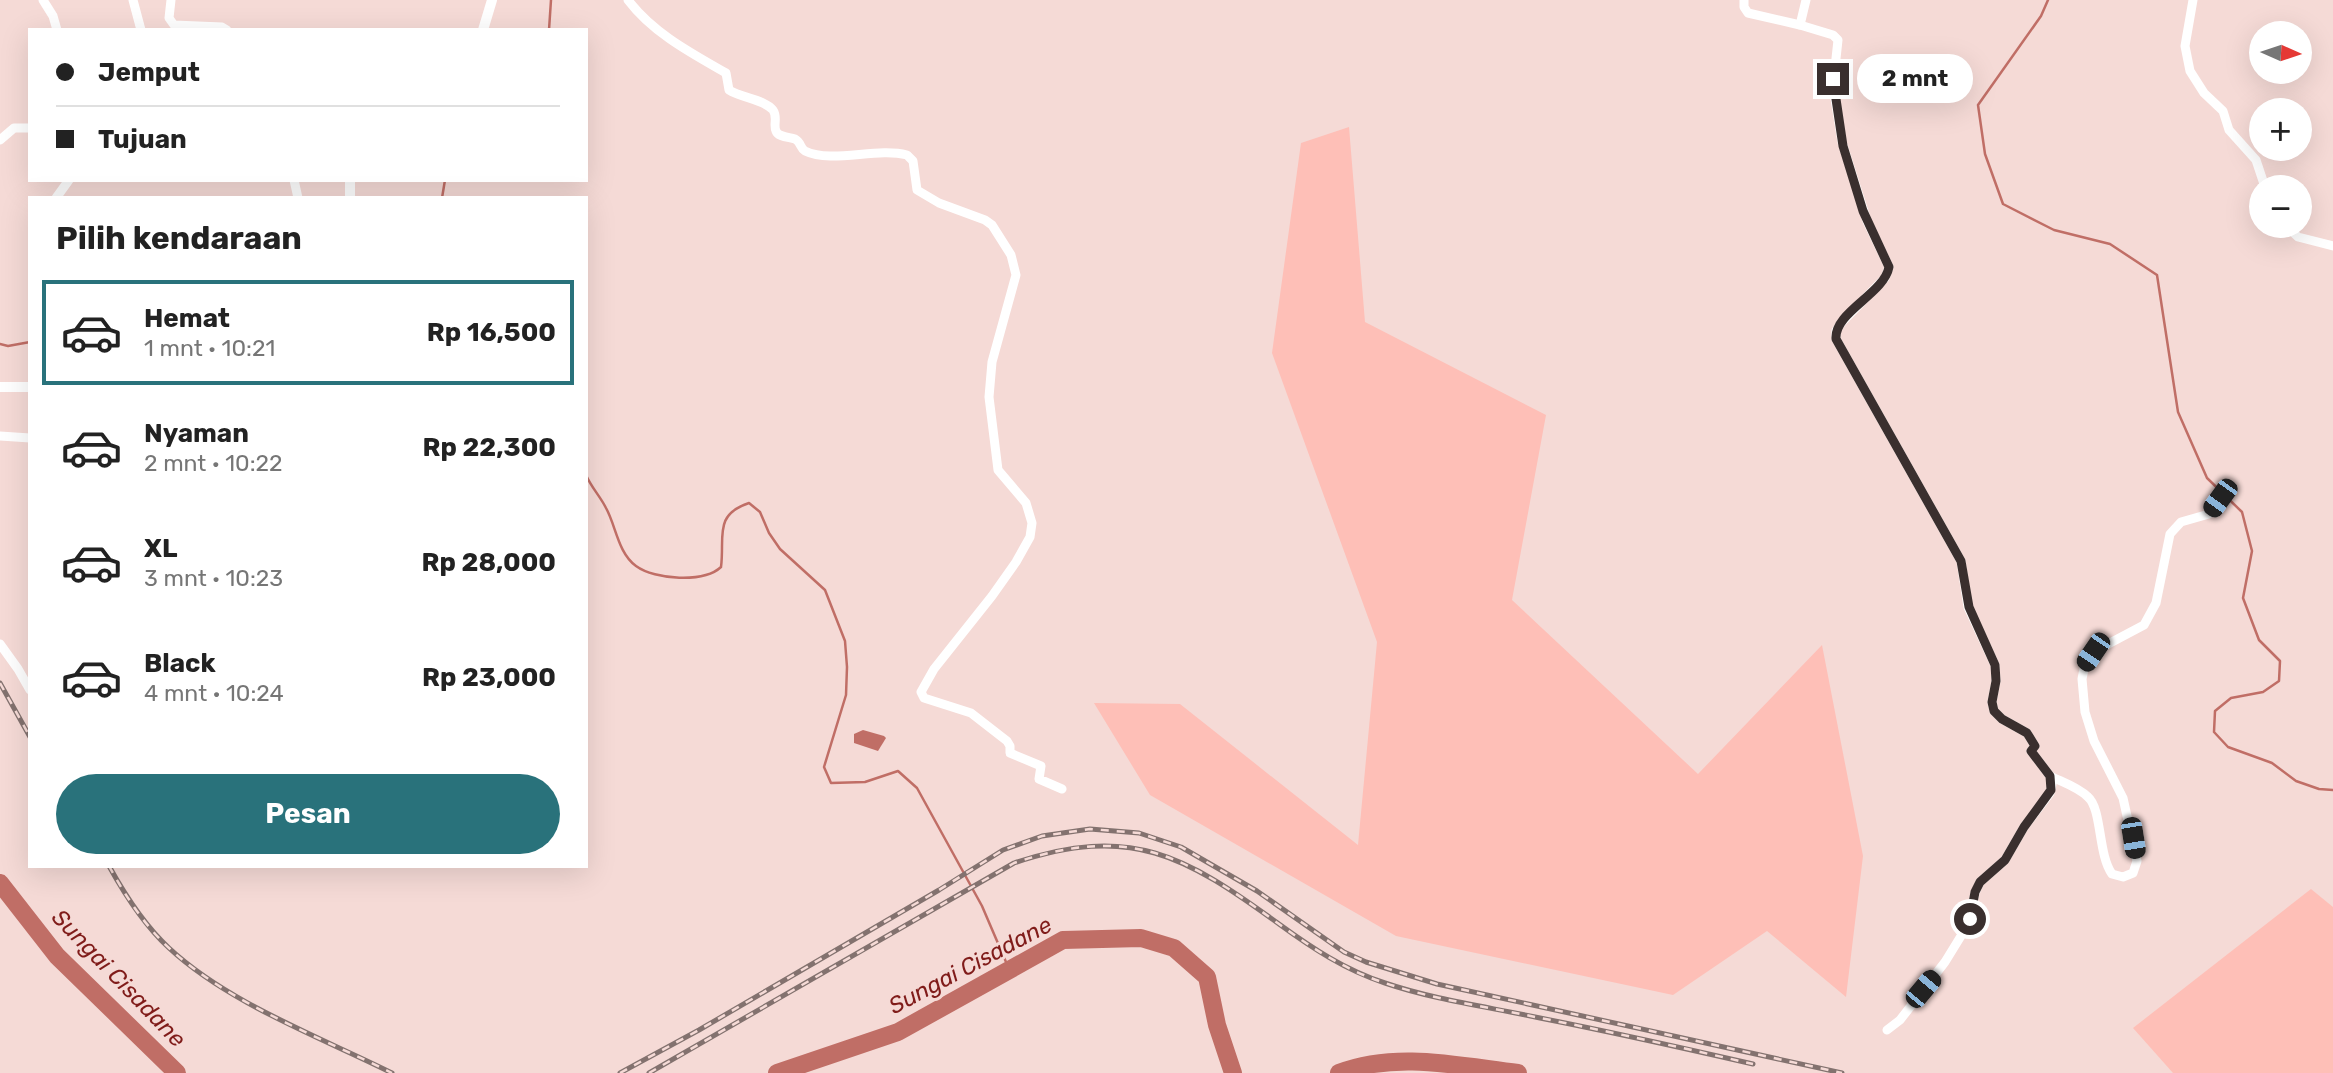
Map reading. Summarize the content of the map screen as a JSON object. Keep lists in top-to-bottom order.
{
  "water": ["Sungai Cisadane"],
  "north": "right",
  "page": {
    "map_buttons": ["+", "−"],
    "banner": ["Jemput", "Tujuan"],
    "bubble": "2 mnt",
    "heading": "Pilih kendaraan",
    "list": [
      {
        "name": "Hemat",
        "note": "1 mnt · 10:21",
        "value": "Rp 16,500"
      },
      {
        "name": "Nyaman",
        "note": "2 mnt · 10:22",
        "value": "Rp 22,300"
      },
      {
        "name": "XL",
        "note": "3 mnt · 10:23",
        "value": "Rp 28,000"
      },
      {
        "name": "Black",
        "note": "4 mnt · 10:24",
        "value": "Rp 23,000"
      }
    ],
    "buttons": "Pesan"
  }
}
